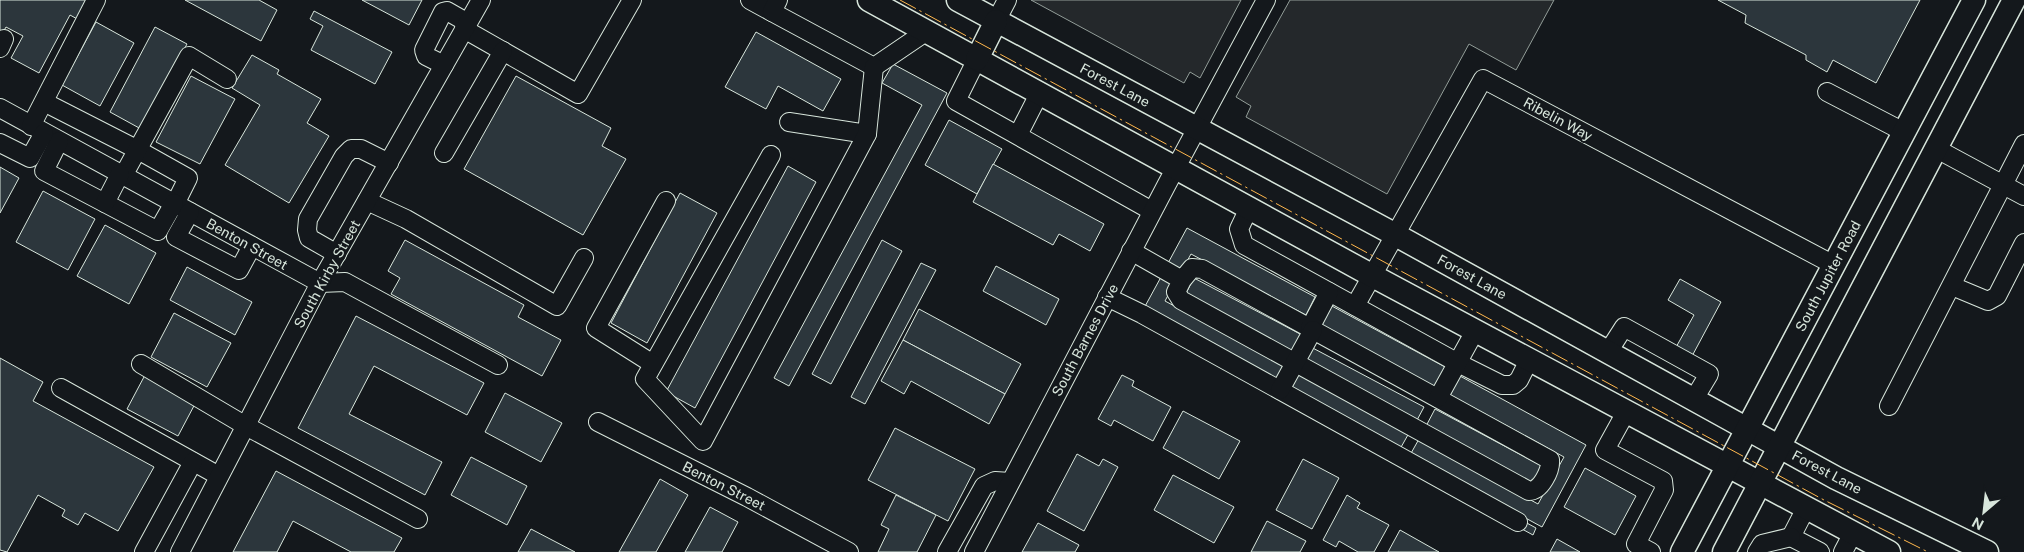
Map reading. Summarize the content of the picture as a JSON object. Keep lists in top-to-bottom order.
{
  "streets": {
    "main road": ["Forest Lane", "South Jupiter Road"],
    "street": [
      "Ribelin Way",
      "Benton Street",
      "South Kirby Street",
      "South Barnes Drive"
    ]
  },
  "crossings": [
    ["Forest Lane", "Ribelin Way"],
    ["Forest Lane", "South Jupiter Road"],
    ["Forest Lane", "South Barnes Drive"],
    ["Ribelin Way", "South Jupiter Road"],
    ["Benton Street", "South Kirby Street"]
  ],
  "north": "bottom left"
}
